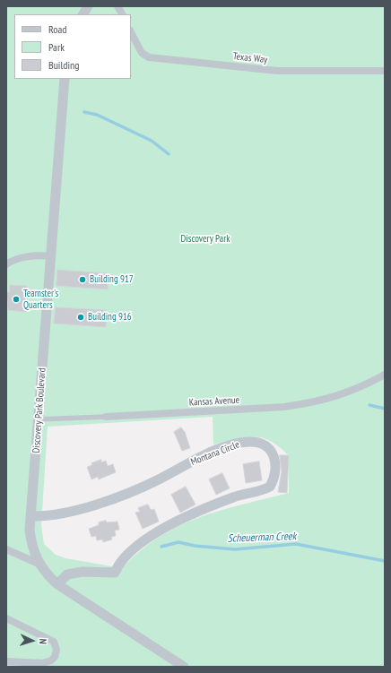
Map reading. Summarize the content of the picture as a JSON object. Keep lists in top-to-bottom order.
{
  "streets": {
    "street": [
      "Texas Way",
      "Kansas Avenue",
      "Discovery Park Boulevard",
      "Montana Circle"
    ]
  },
  "crossings": [
    ["Kansas Avenue", "Discovery Park Boulevard"],
    ["Discovery Park Boulevard", "Montana Circle"]
  ],
  "water": ["Scheuerman Creek"],
  "parks": ["Discovery Park"],
  "places": ["Building 917", "Teamster's Quarters", "Building 916"],
  "legend": ["Road", "Park", "Building"],
  "north": "right"
}
